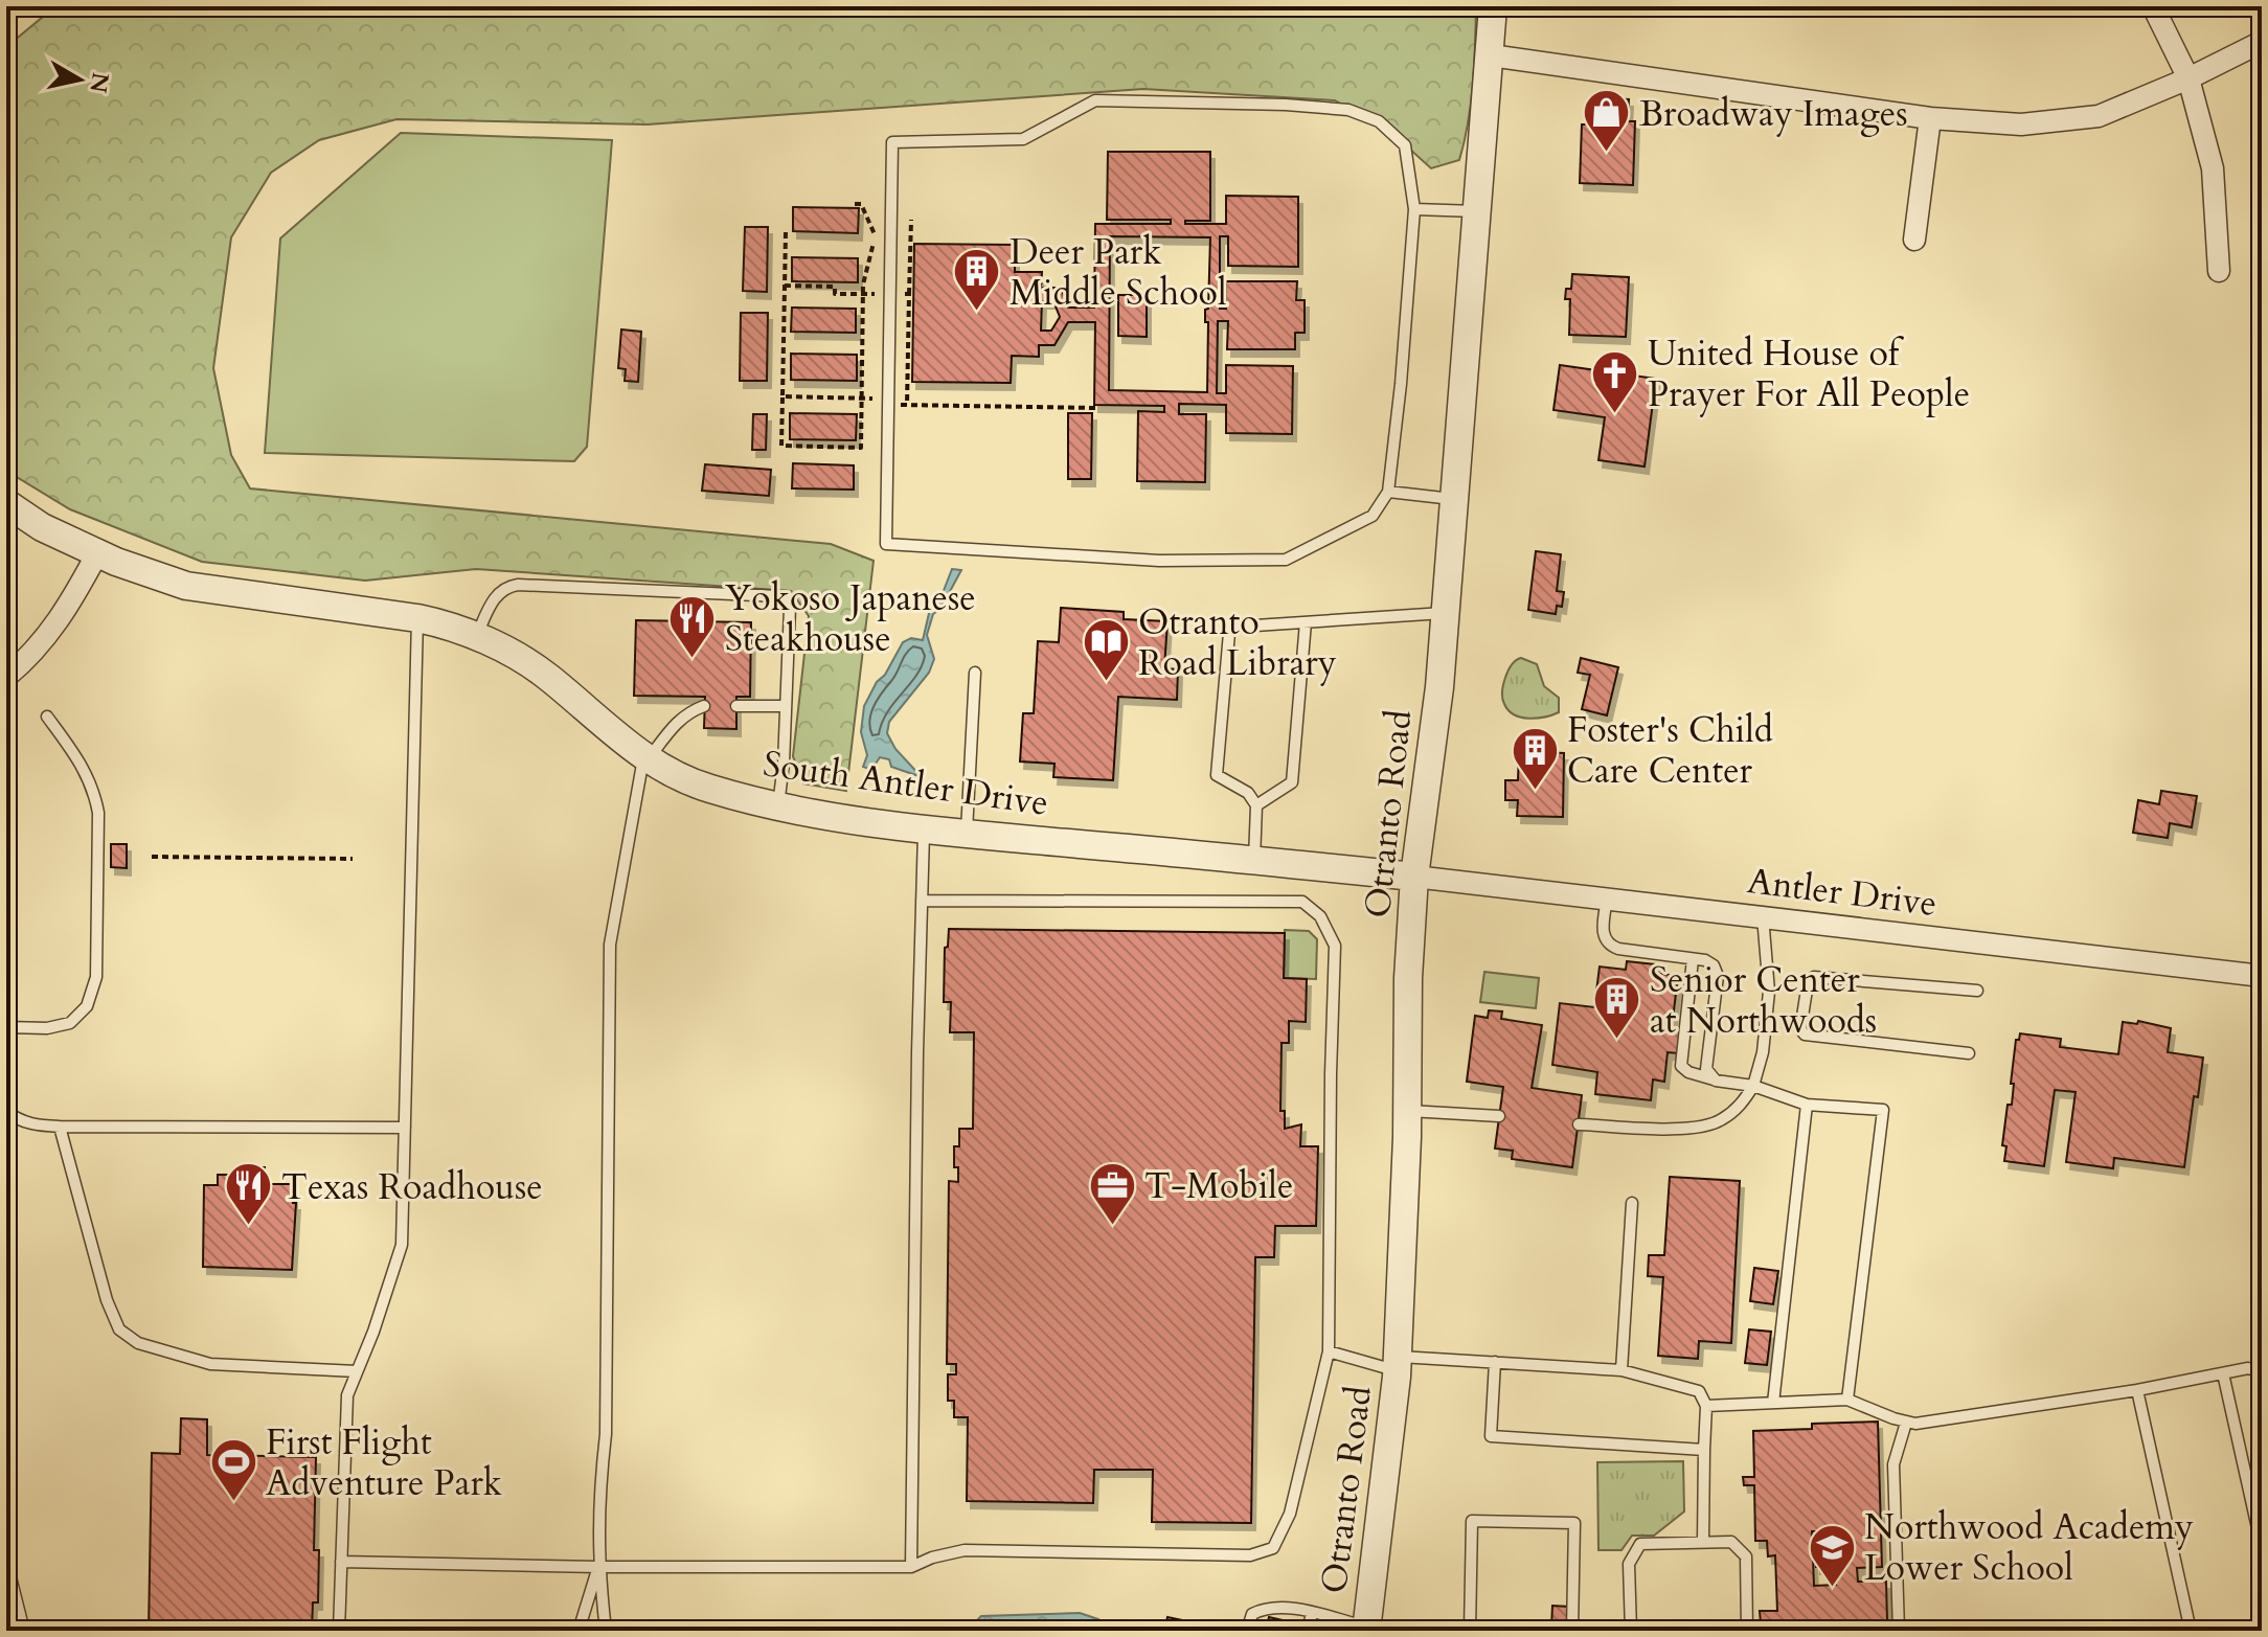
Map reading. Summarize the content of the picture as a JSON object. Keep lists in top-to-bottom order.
{
  "streets": {
    "street": ["South Antler Drive", "Otranto Road", "Antler Drive"]
  },
  "crossings": [
    ["South Antler Drive", "Otranto Road"],
    ["South Antler Drive", "Antler Drive"],
    ["Otranto Road", "Antler Drive"]
  ],
  "places": {
    "shop": ["Broadway Images"],
    "building": ["Deer Park Middle School", "Foster's Child Care Center", "Senior Center at Northwoods"],
    "church": ["United House of Prayer For All People"],
    "restaurant": ["Yokoso Japanese Steakhouse", "Texas Roadhouse"],
    "library": ["Otranto Road Library"],
    "office": ["T-Mobile"],
    "sports": ["First Flight Adventure Park"],
    "school or university": ["Northwood Academy Lower School"]
  },
  "north": "right"
}
